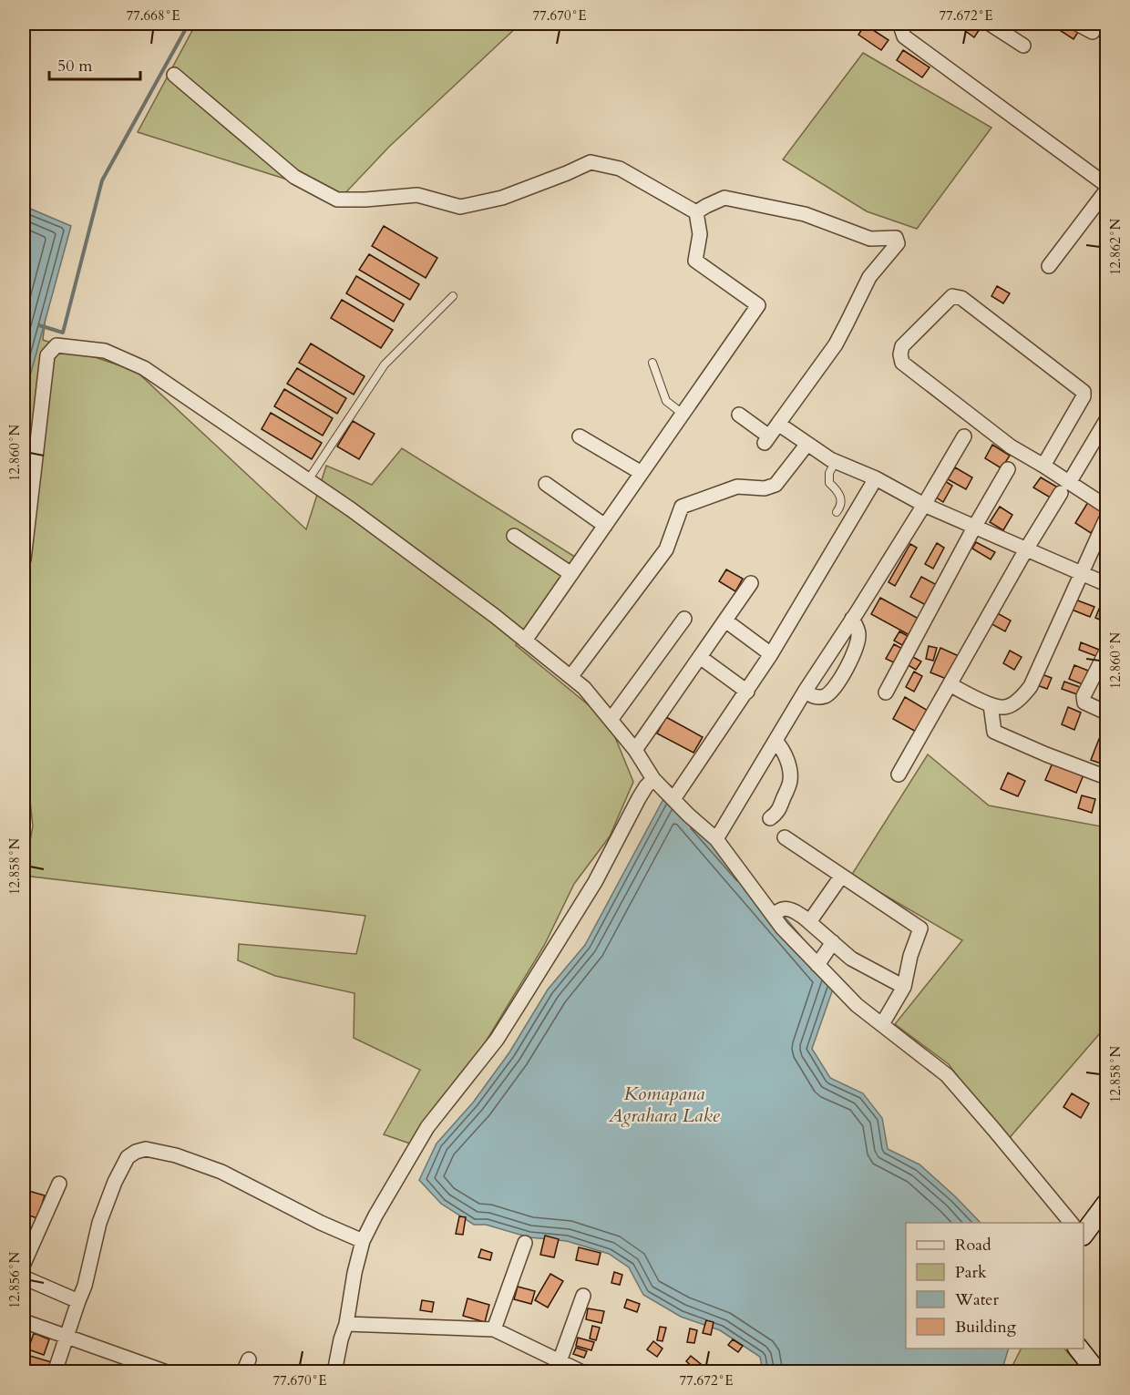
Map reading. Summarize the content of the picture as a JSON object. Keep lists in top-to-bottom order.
{
  "water": ["Komapana Agrahara Lake"],
  "legend": [
    "Road",
    "Park",
    "Water",
    "Building"
  ],
  "scale_bar": "50 m",
  "coordinates": [
    "77.668°E",
    "77.670°E",
    "77.672°E",
    "12.862°N",
    "12.860°N",
    "12.858°N",
    "12.856°N"
  ]
}
